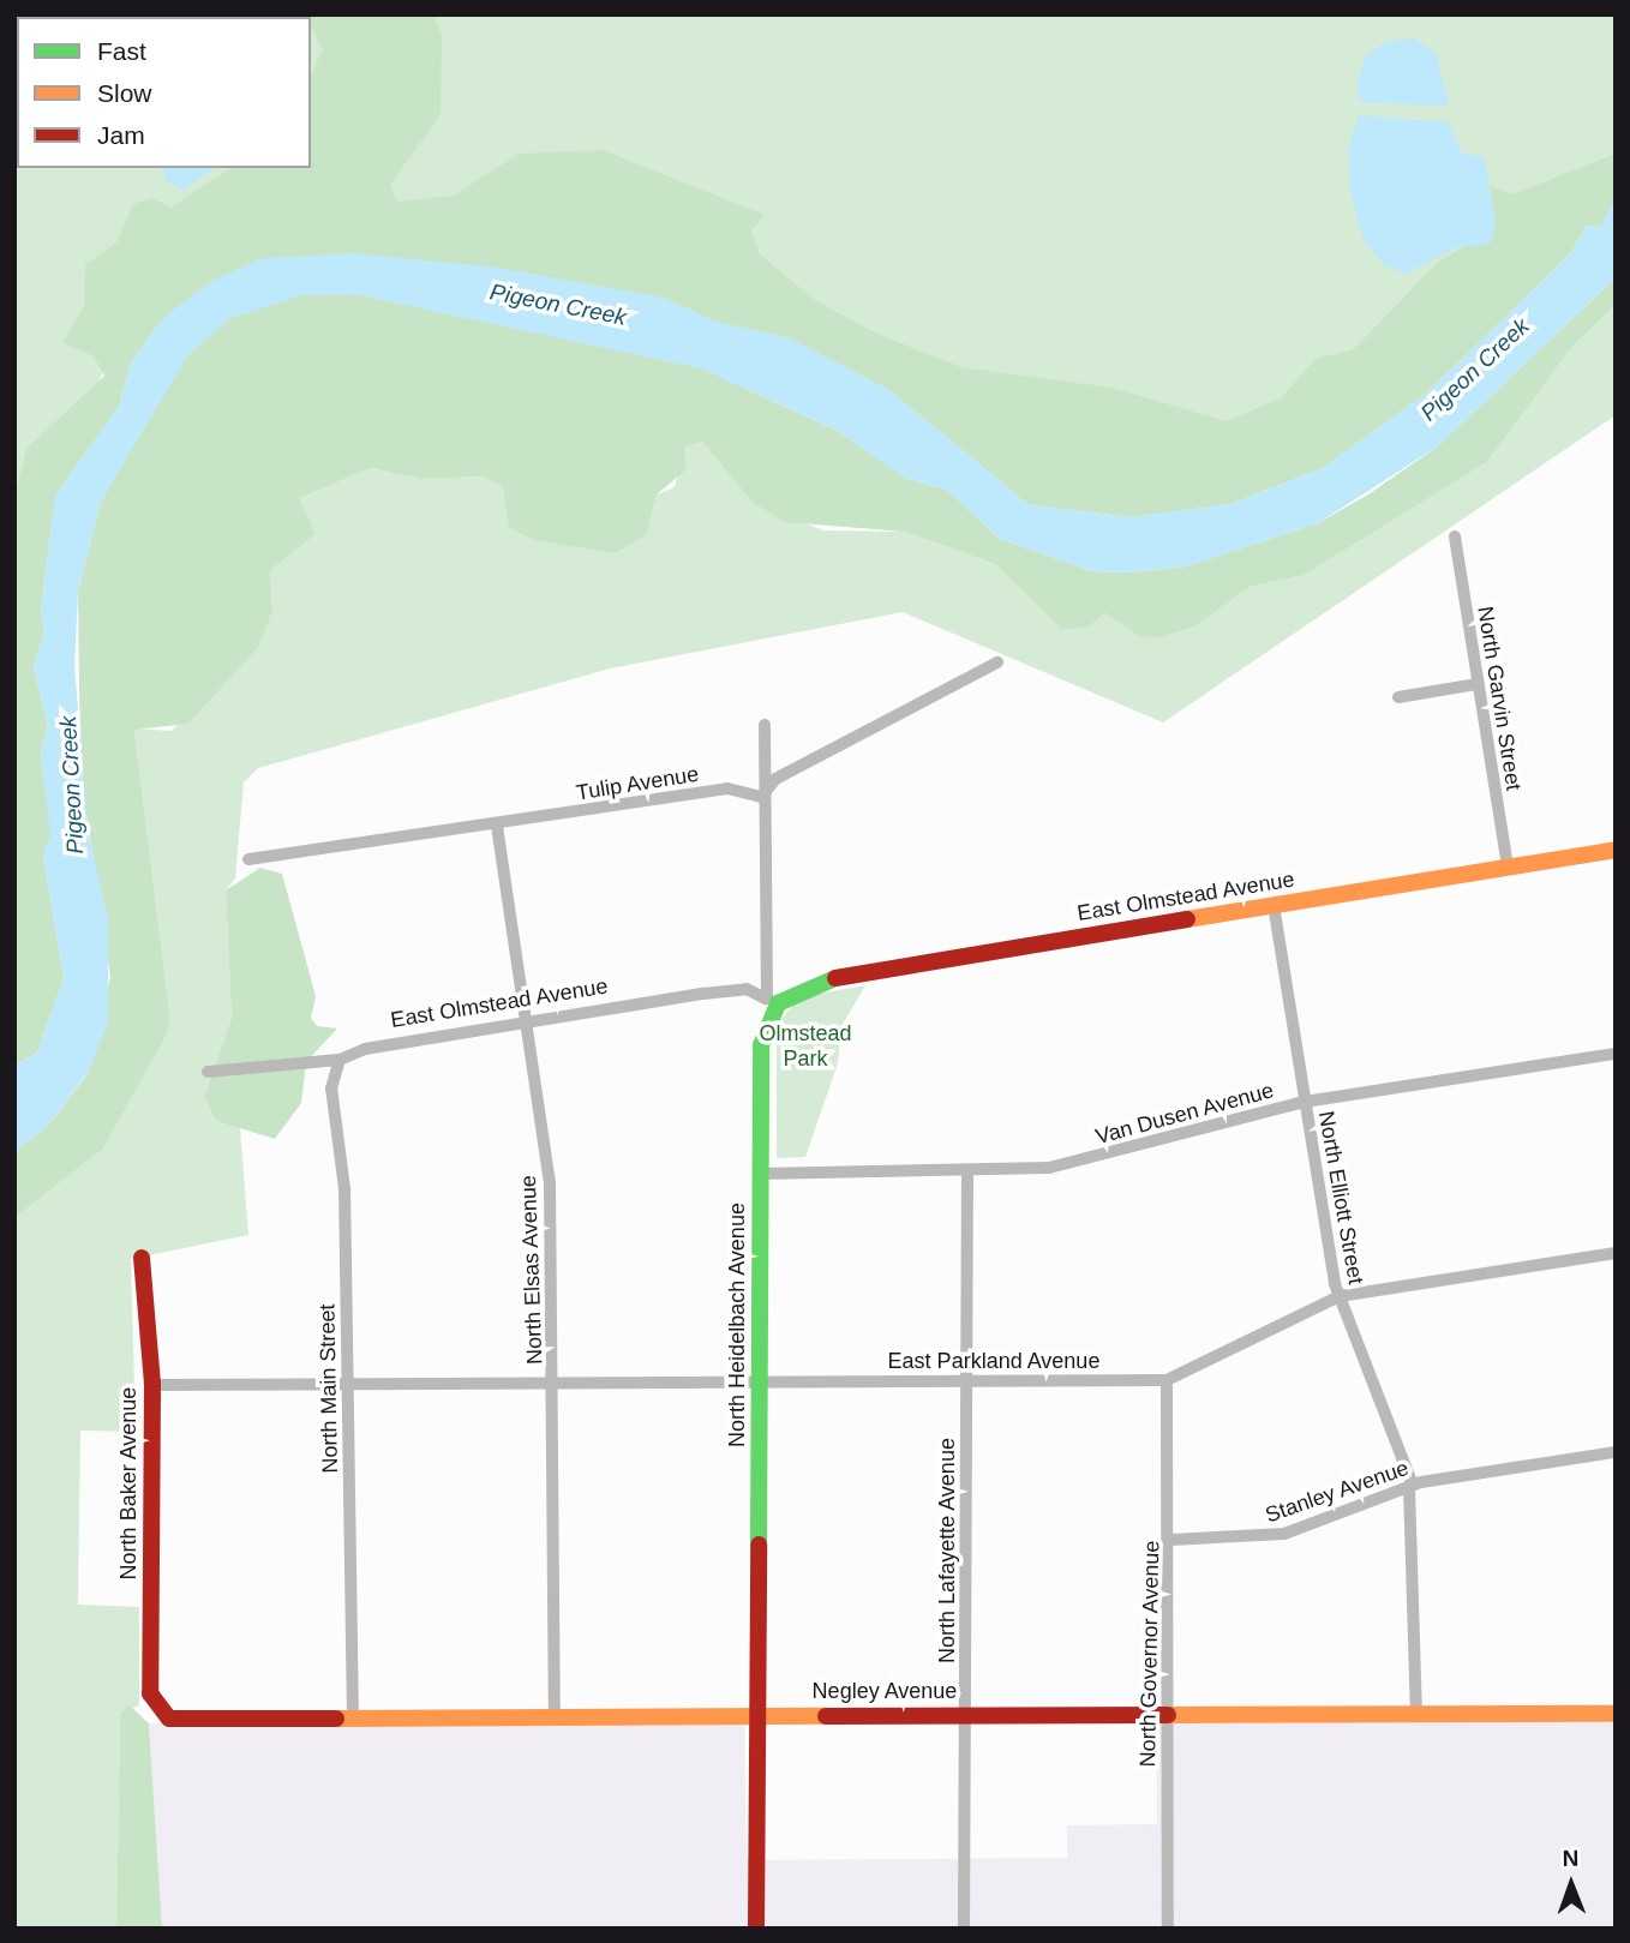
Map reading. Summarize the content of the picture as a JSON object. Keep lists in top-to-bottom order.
{
  "streets": {
    "street": [
      "North Garvin Street",
      "Tulip Avenue",
      "East Olmstead Avenue",
      "Van Dusen Avenue",
      "North Elliott Street",
      "North Elsas Avenue",
      "North Heidelbach Avenue",
      "East Parkland Avenue",
      "North Main Street",
      "North Baker Avenue",
      "Stanley Avenue",
      "North Lafayette Avenue",
      "North Governor Avenue",
      "Negley Avenue"
    ]
  },
  "crossings": [
    ["North Garvin Street", "East Olmstead Avenue"],
    ["Tulip Avenue", "North Elsas Avenue"],
    ["Tulip Avenue", "North Heidelbach Avenue"],
    ["East Olmstead Avenue", "North Elliott Street"],
    ["East Olmstead Avenue", "North Elsas Avenue"],
    ["East Olmstead Avenue", "North Heidelbach Avenue"],
    ["East Olmstead Avenue", "North Main Street"],
    ["Van Dusen Avenue", "North Elliott Street"],
    ["Van Dusen Avenue", "North Heidelbach Avenue"],
    ["Van Dusen Avenue", "North Lafayette Avenue"],
    ["North Elliott Street", "East Parkland Avenue"],
    ["North Elliott Street", "Stanley Avenue"],
    ["North Elliott Street", "Negley Avenue"],
    ["North Elsas Avenue", "East Parkland Avenue"],
    ["North Elsas Avenue", "Negley Avenue"],
    ["North Heidelbach Avenue", "East Parkland Avenue"],
    ["North Heidelbach Avenue", "Negley Avenue"],
    ["East Parkland Avenue", "North Main Street"],
    ["East Parkland Avenue", "North Baker Avenue"],
    ["East Parkland Avenue", "North Lafayette Avenue"],
    ["East Parkland Avenue", "North Governor Avenue"],
    ["North Main Street", "Negley Avenue"],
    ["North Baker Avenue", "Negley Avenue"],
    ["Stanley Avenue", "North Governor Avenue"],
    ["North Lafayette Avenue", "Negley Avenue"],
    ["North Governor Avenue", "Negley Avenue"]
  ],
  "water": ["Pigeon Creek"],
  "parks": ["Olmstead Park"],
  "legend": ["Fast", "Slow", "Jam"],
  "north": "top"
}
